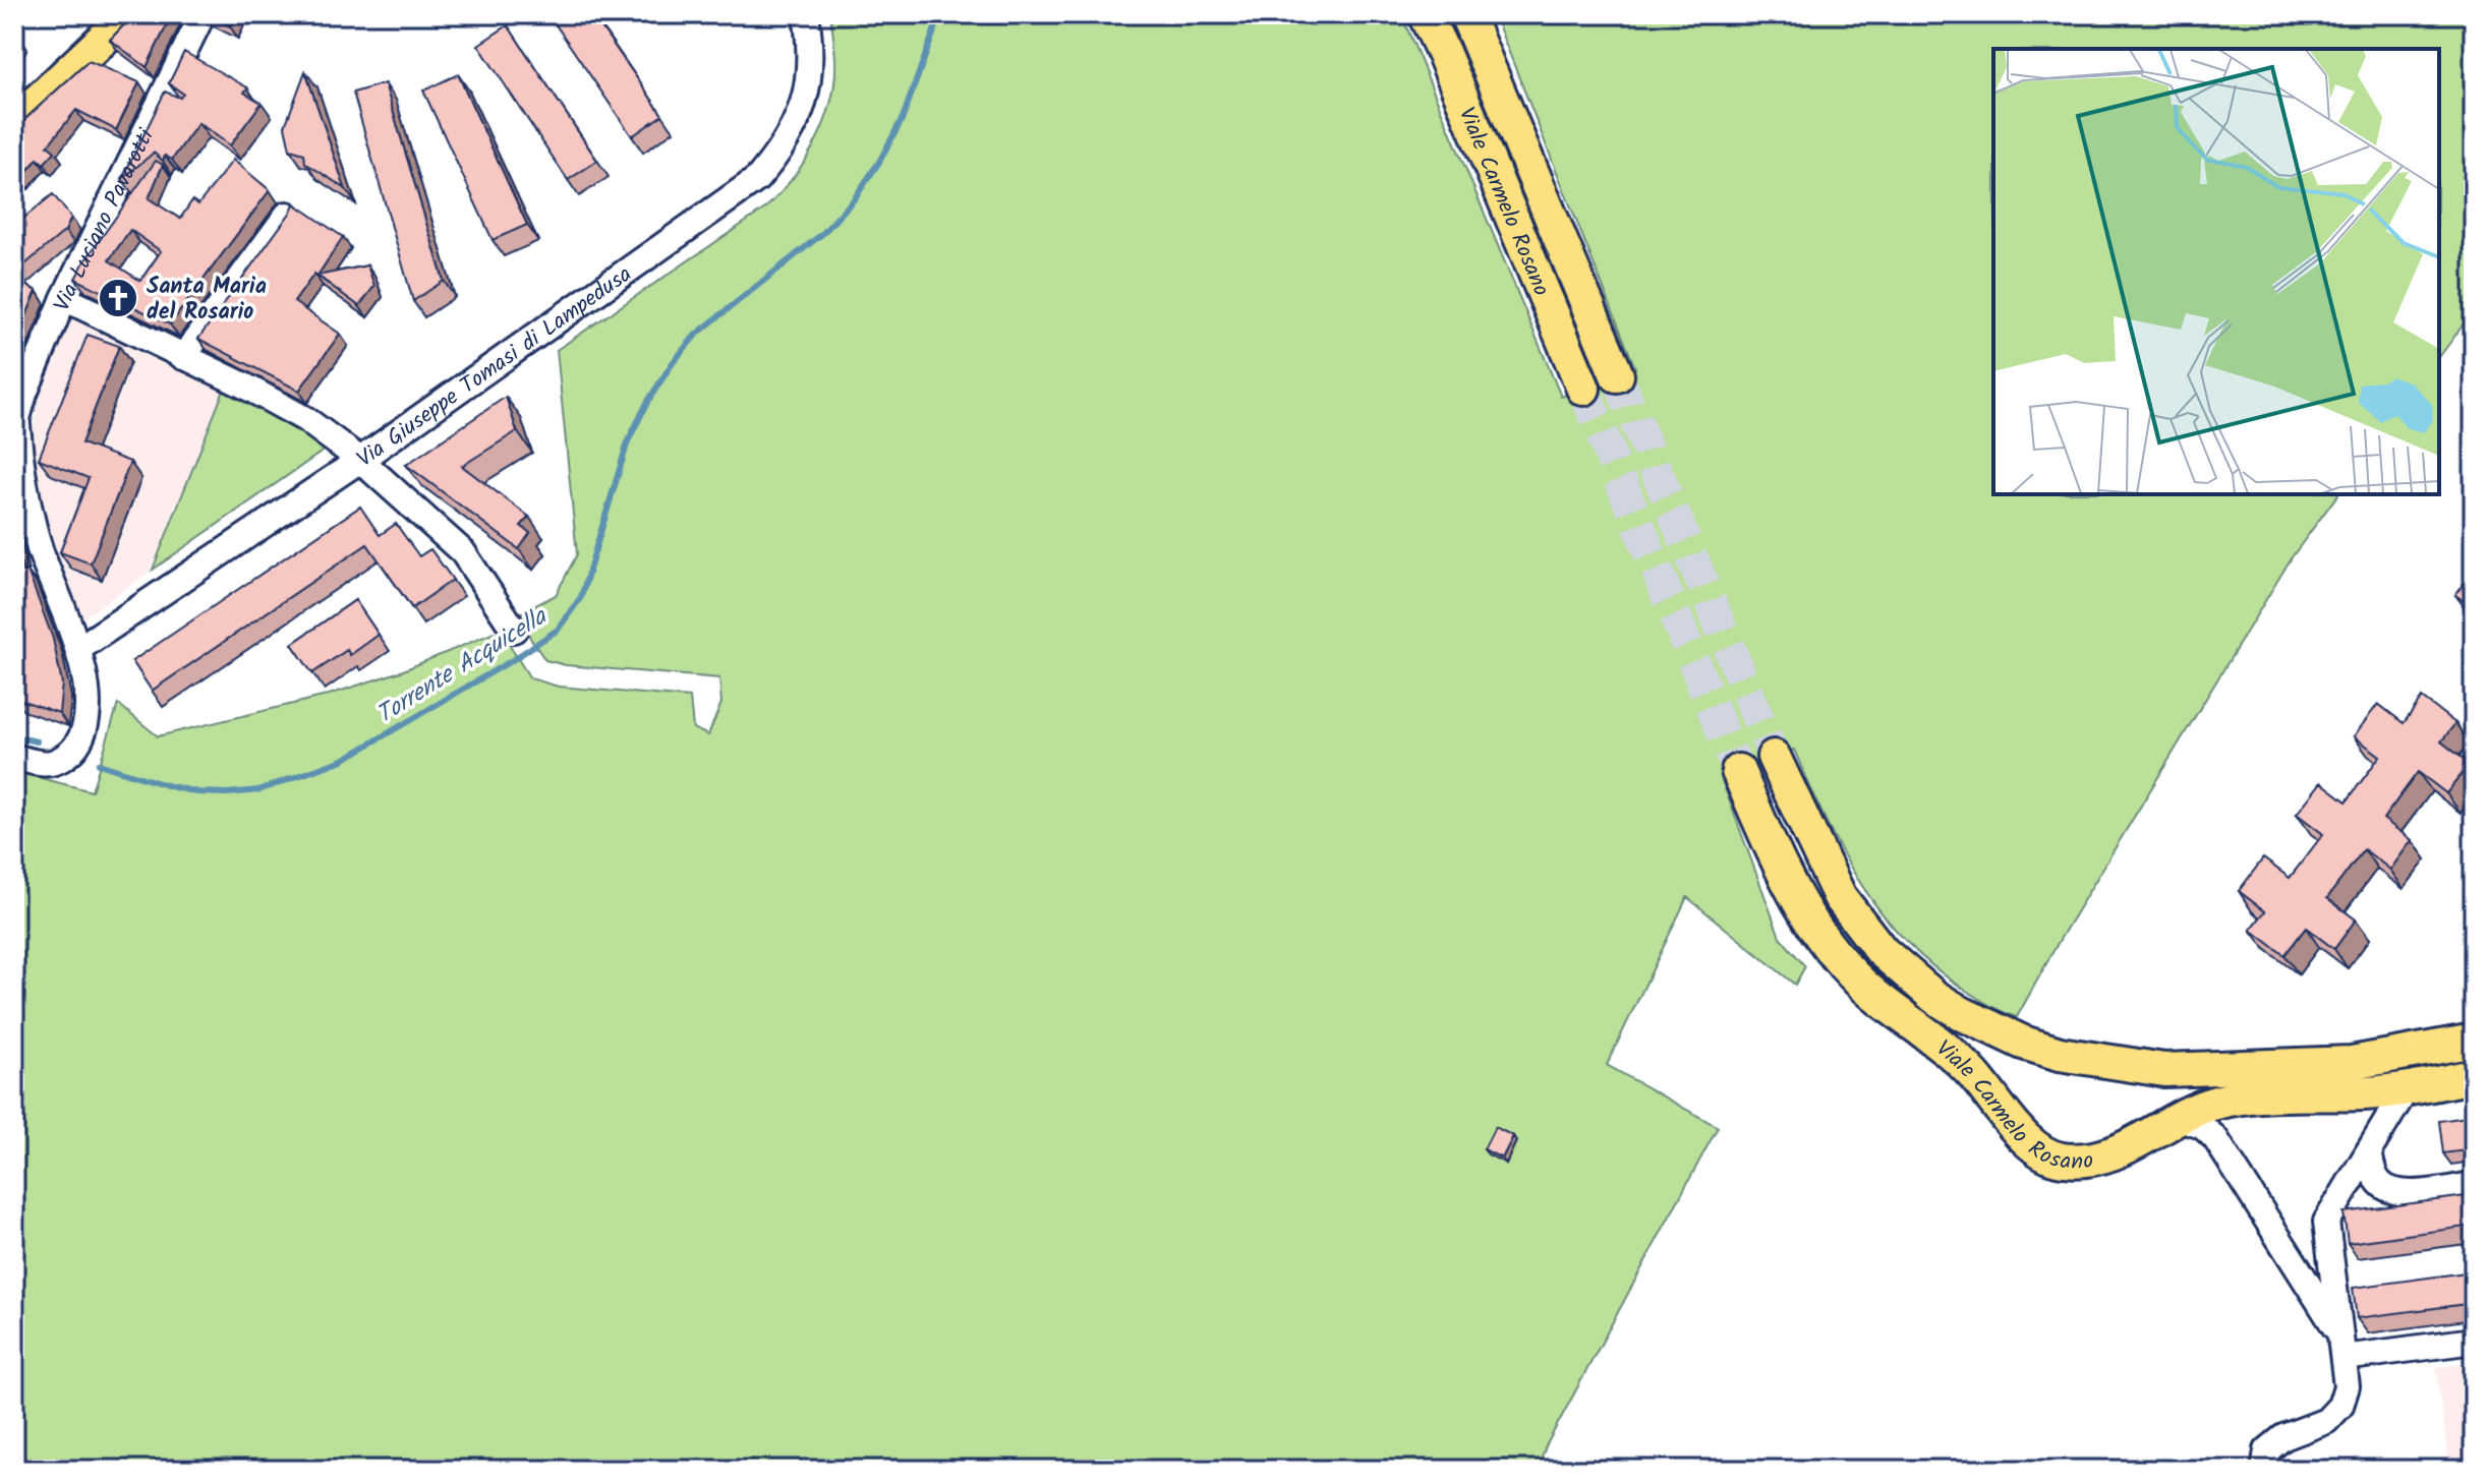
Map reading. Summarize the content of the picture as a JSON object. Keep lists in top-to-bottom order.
{
  "streets": {
    "main road": ["Viale Carmelo Rosano"],
    "street": ["Via Luciano Pavarotti", "Via Giuseppe Tomasi di Lampedusa"]
  },
  "crossings": [
    ["Via Luciano Pavarotti", "Via Giuseppe Tomasi di Lampedusa"]
  ],
  "water": ["Torrente Acquicella"],
  "places": {
    "church": ["Santa Maria del Rosario"]
  }
}
